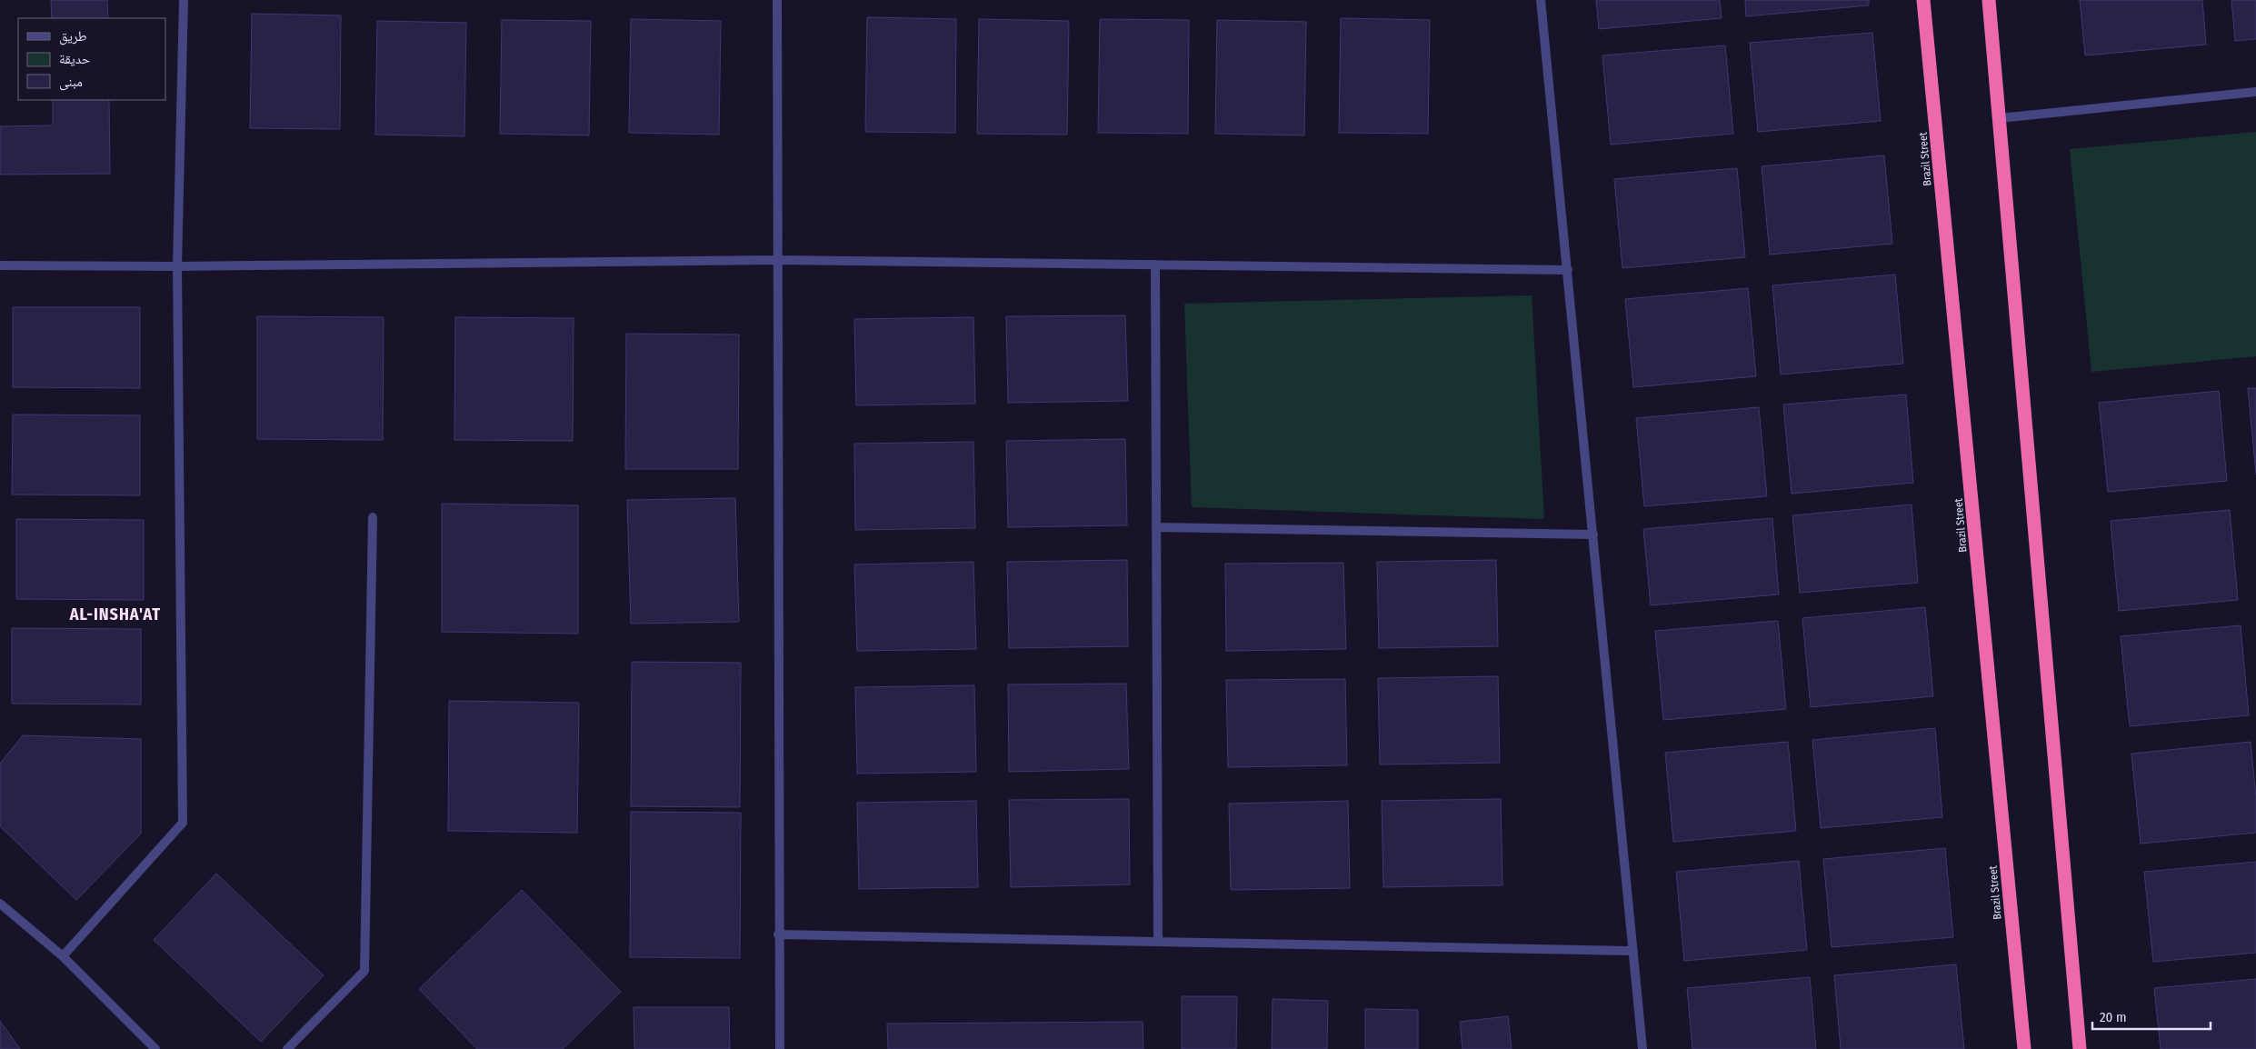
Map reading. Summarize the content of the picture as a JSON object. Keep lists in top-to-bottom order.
{
  "streets": {
    "highway": ["Brazil Street"]
  },
  "districts": ["AL-INSHA'AT"],
  "legend": ["طريق", "حديقة", "مبنى"],
  "scale_bar": "20 m"
}
